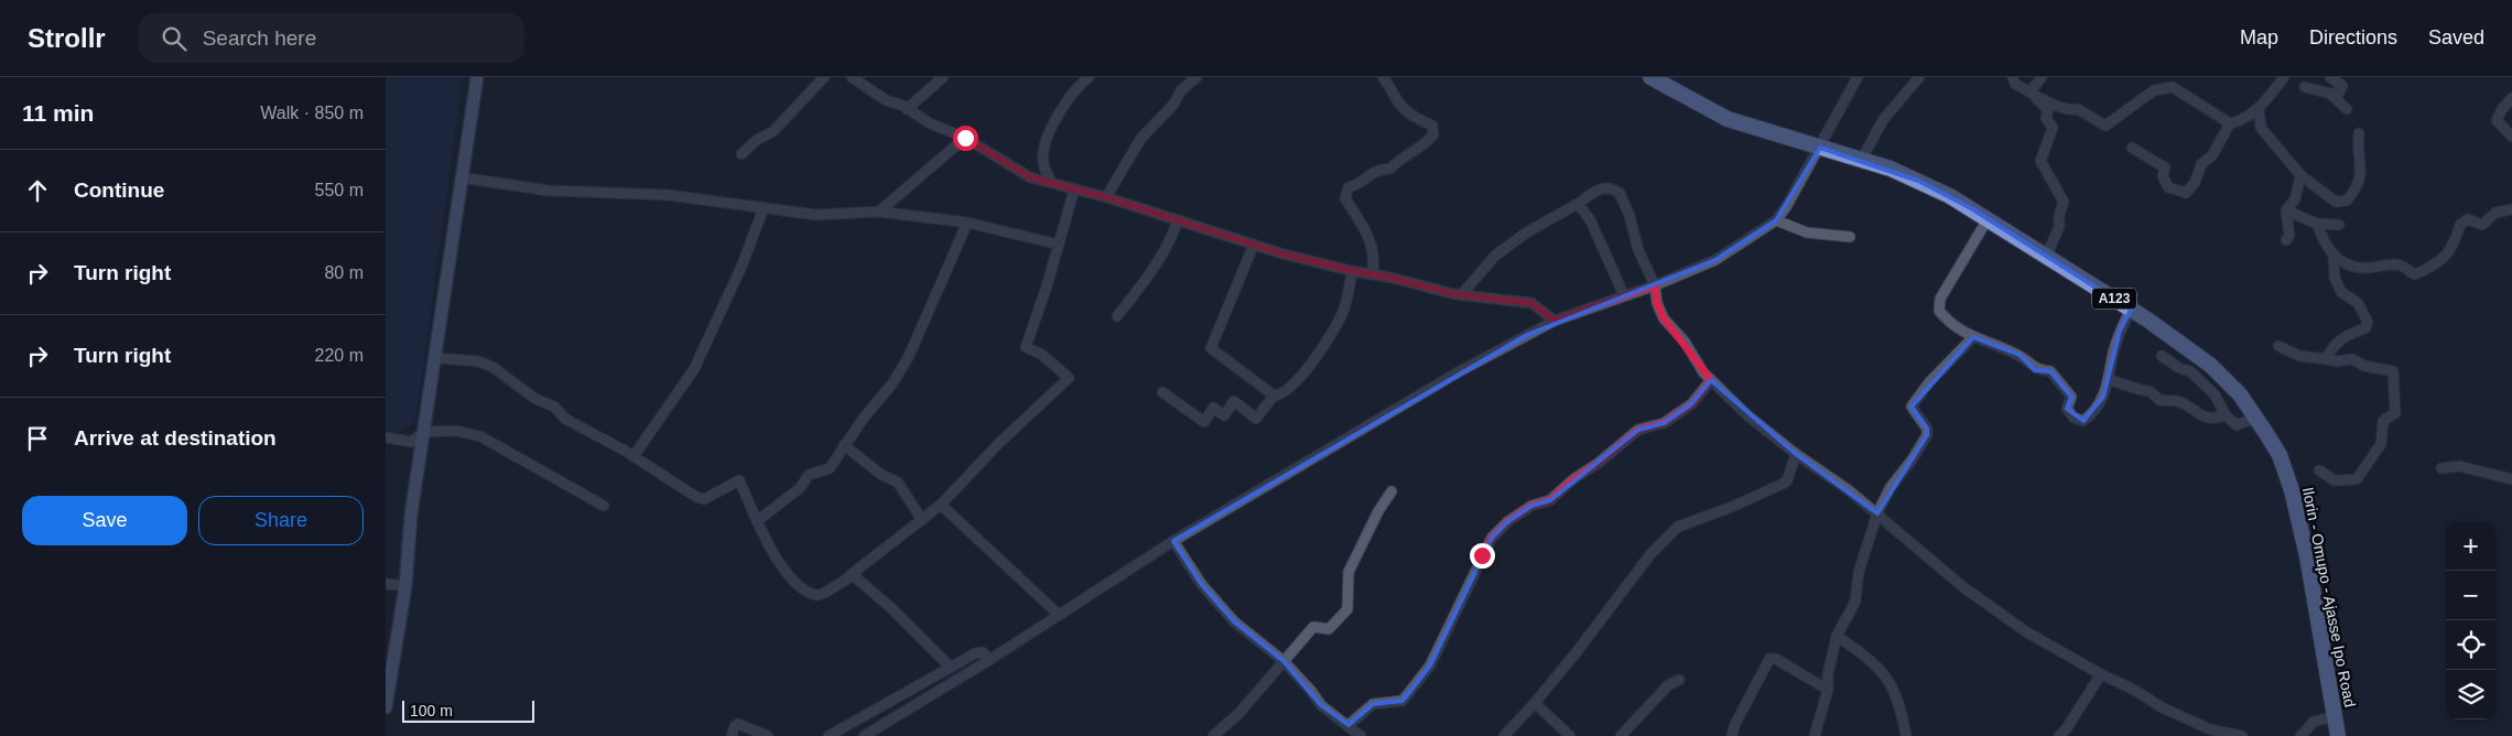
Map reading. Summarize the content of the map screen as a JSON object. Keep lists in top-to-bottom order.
{
  "streets": {
    "highway": ["A123", "Ilorin - Omupo - Ajasse Ipo Road"]
  },
  "scale_bar": "100 m",
  "page": {
    "header": "Strollr",
    "search": "Search here",
    "nav": ["Map", "Directions", "Saved"],
    "heading": ["11 min", "Walk · 850 m"],
    "list": [
      ["Continue", "550 m"],
      ["Turn right", "80 m"],
      ["Turn right", "220 m"],
      "Arrive at destination"
    ],
    "buttons": ["Save", "Share"],
    "map_buttons": ["+", "−"],
    "scale": "100 m"
  }
}
